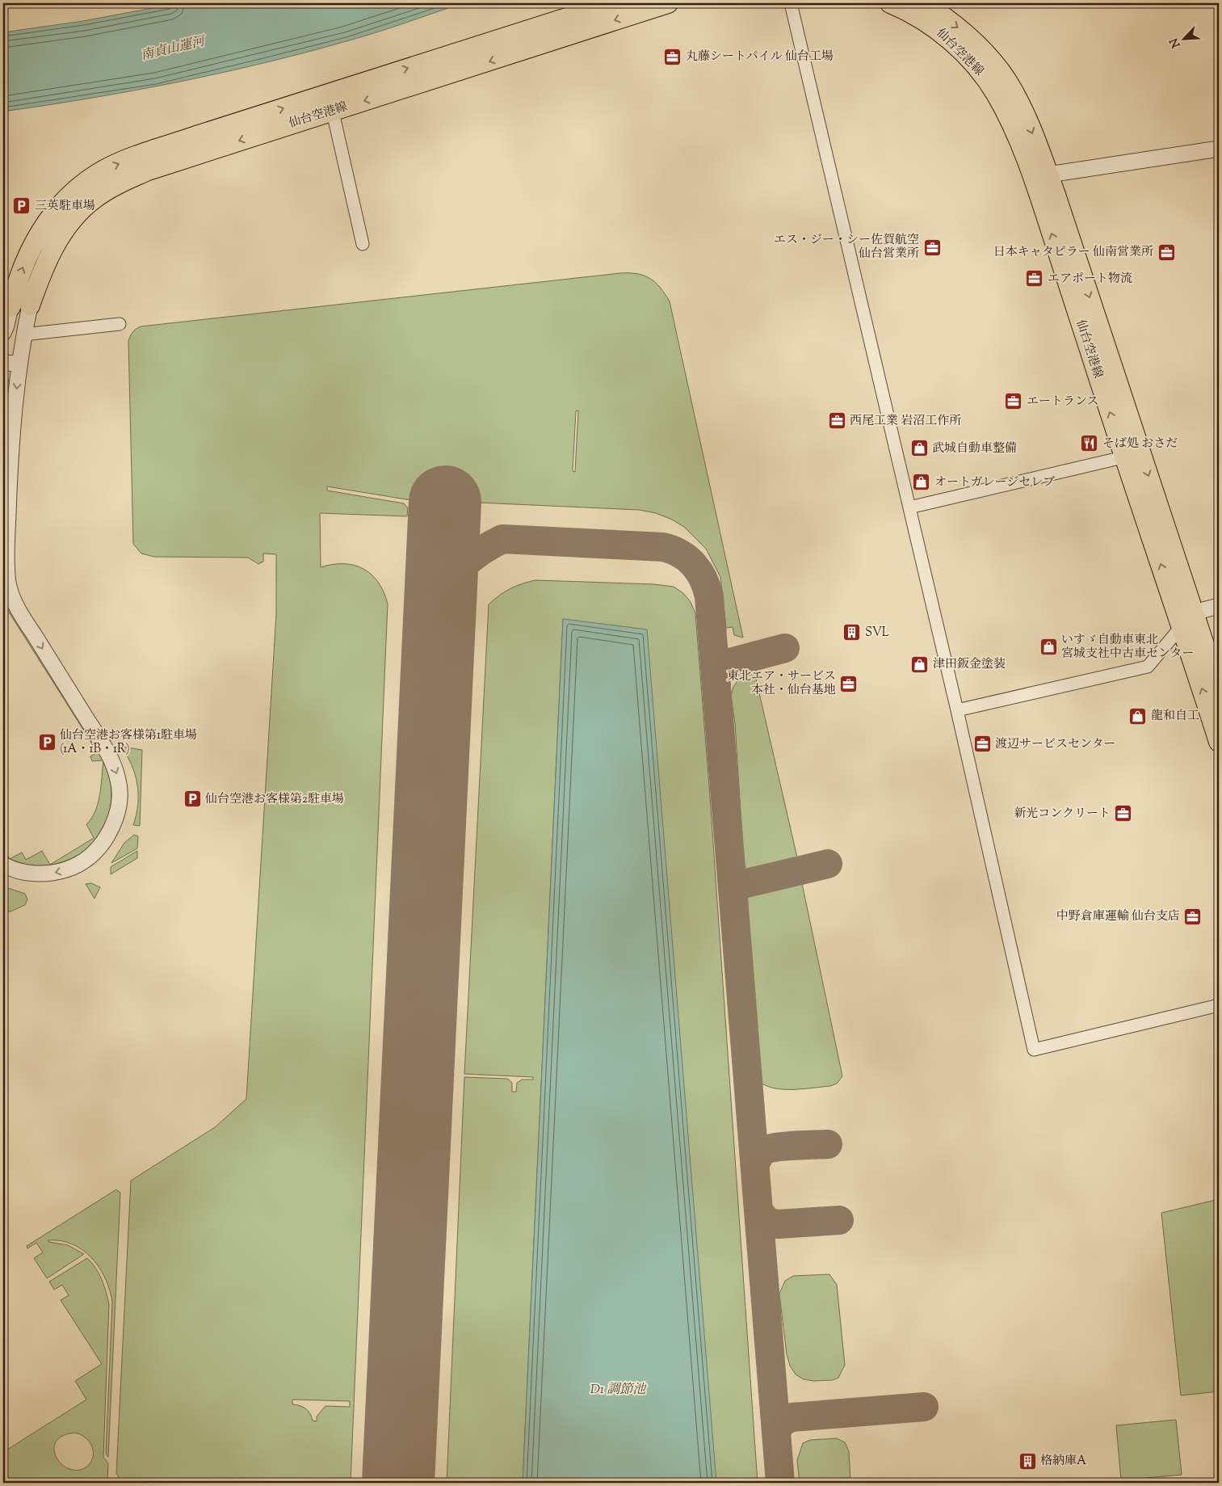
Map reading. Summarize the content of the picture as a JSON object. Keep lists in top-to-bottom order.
{
  "streets": {
    "main road": ["仙台空港線"]
  },
  "water": ["南貞山運河", "D1 調節池"],
  "places": {
    "office": [
      "丸藤シートパイル 仙台工場",
      "エス・ジー・シー佐賀航空 仙台営業所",
      "日本キャタピラー 仙南営業所",
      "エアポート物流",
      "エートランス",
      "西尾工業 岩沼工作所",
      "東北エア・サービス 本社・仙台基地",
      "渡辺サービスセンター",
      "新光コンクリート",
      "中野倉庫運輸 仙台支店"
    ],
    "parking": ["三英駐車場", "仙台空港お客様第1駐車場 (1A・1B・1R)", "仙台空港お客様第2駐車場"],
    "restaurant": ["そば処 おさだ"],
    "shop": [
      "武城自動車整備",
      "オートガレージセレブ",
      "いすゞ自動車東北 宮城支社中古車センター",
      "津田鈑金塗装",
      "龍和自工"
    ],
    "building": ["SVL", "格納庫A"]
  },
  "north": "bottom left"
}
